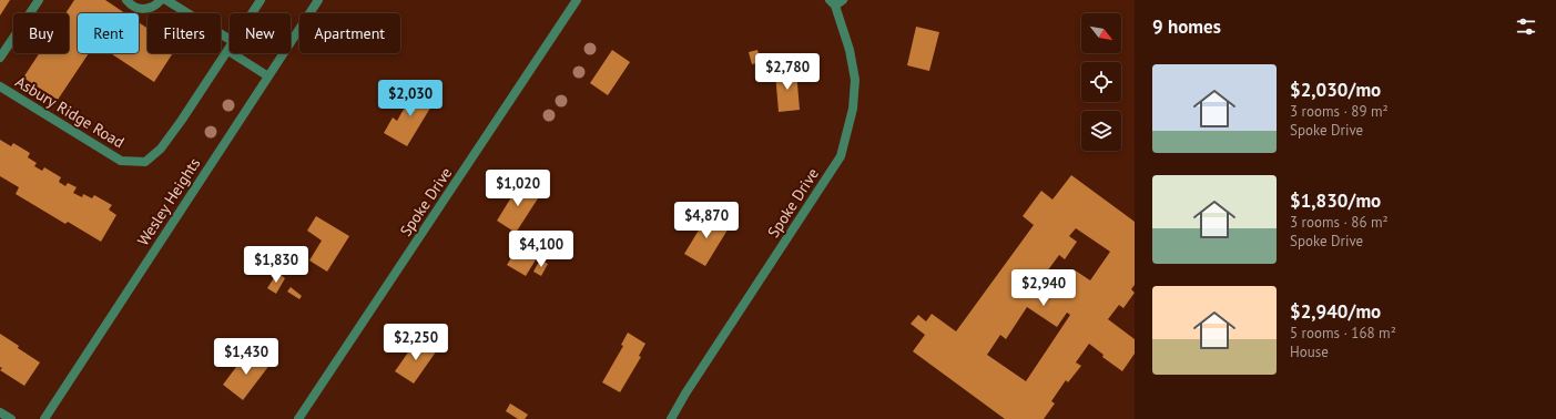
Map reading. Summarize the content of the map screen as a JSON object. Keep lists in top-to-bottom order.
{
  "streets": {
    "street": ["Asbury Ridge Road", "Wesley Heights", "Spoke Drive"]
  },
  "north": "bottom right",
  "page": {
    "heading": "9 homes",
    "chip": [
      "Buy",
      "Rent",
      "Filters",
      "New",
      "Apartment"
    ],
    "price": [
      "$2,780",
      "$2,030",
      "$1,020",
      "$4,870",
      "$4,100",
      "$1,830",
      "$2,940",
      "$2,250",
      "$1,430"
    ],
    "list": [
      {
        "name": "$2,030/mo",
        "note": "3 rooms · 89 m² · Spoke Drive"
      },
      {
        "name": "$1,830/mo",
        "note": "3 rooms · 86 m² · Spoke Drive"
      },
      {
        "name": "$2,940/mo",
        "note": "5 rooms · 168 m² · House"
      }
    ]
  }
}
